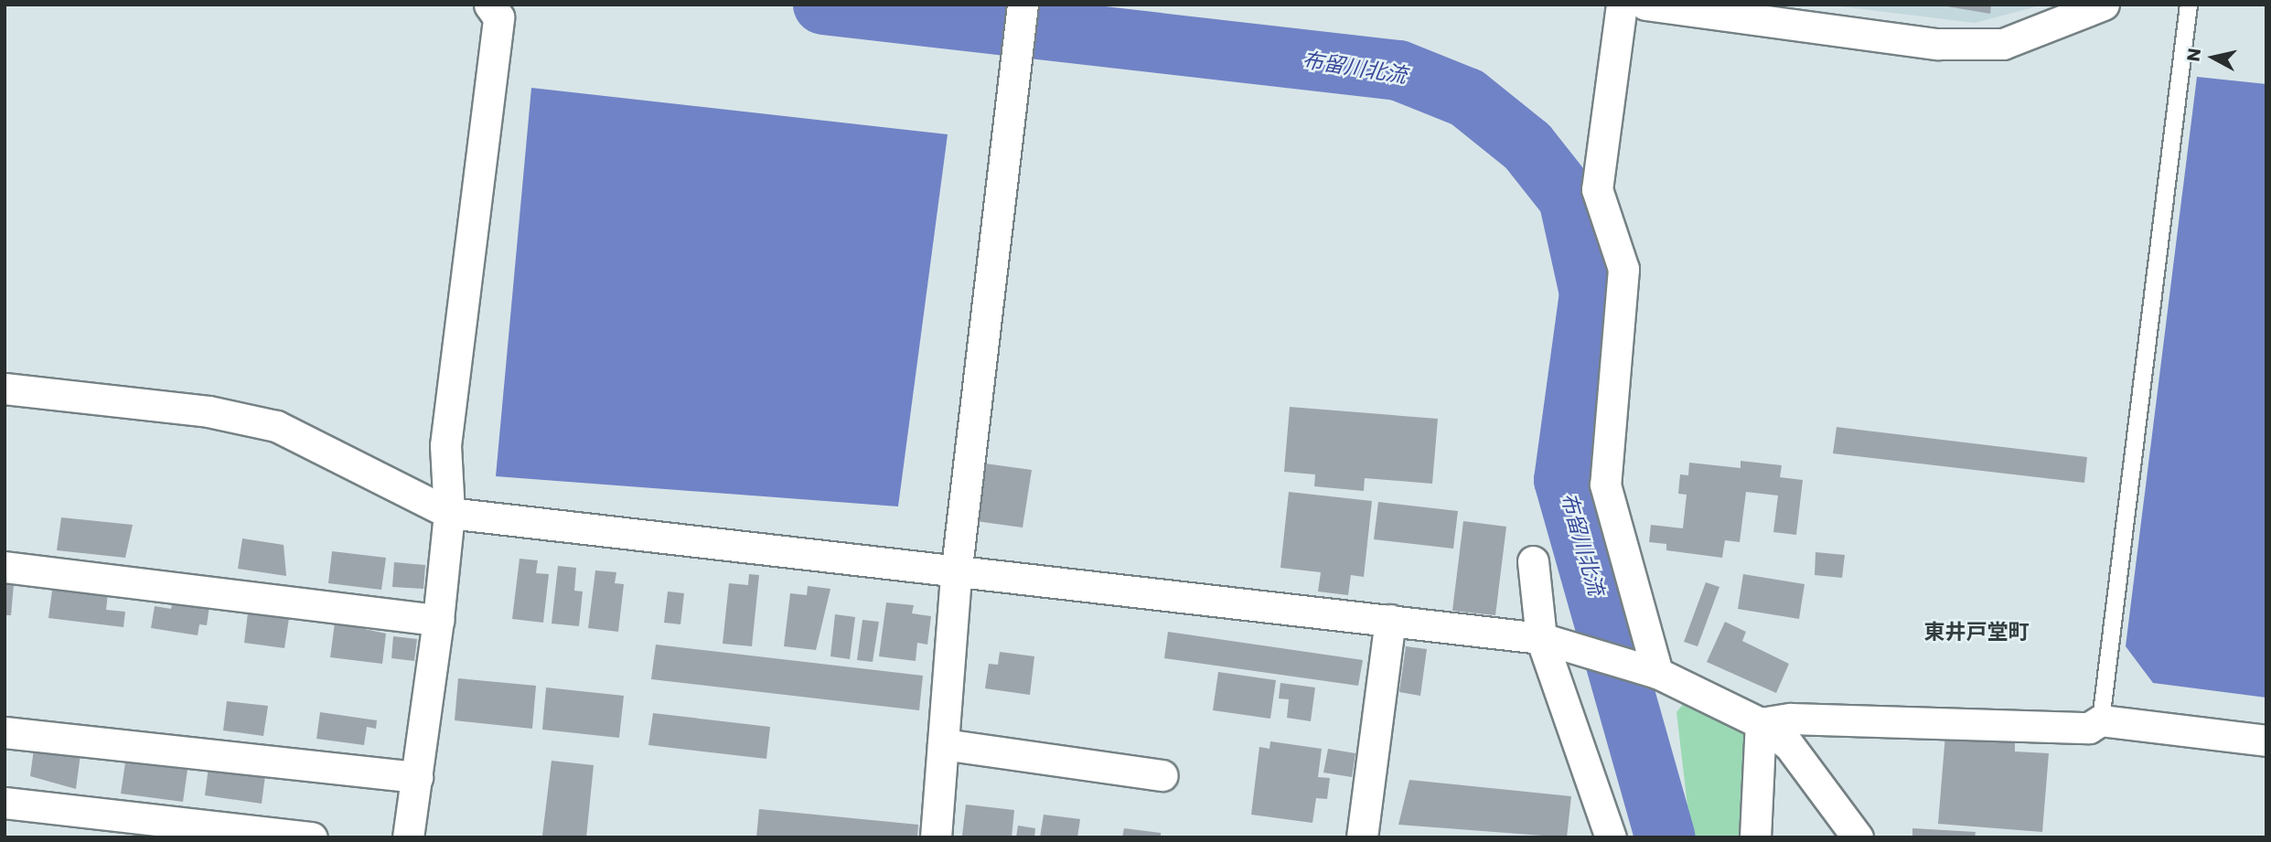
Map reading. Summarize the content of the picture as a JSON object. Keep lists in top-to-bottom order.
{
  "districts": ["東井戸堂町"],
  "water": ["布留川北流"],
  "north": "left"
}
